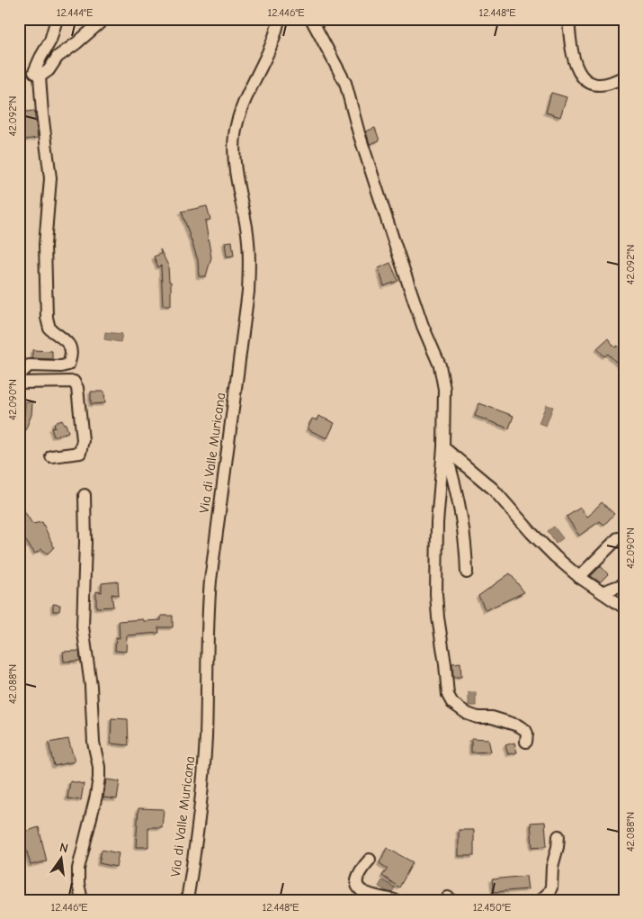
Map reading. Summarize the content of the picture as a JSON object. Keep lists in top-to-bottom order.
{
  "streets": {
    "street": ["Via di Valle Muricana"]
  },
  "north": "top",
  "coordinates": [
    "12.444°E",
    "12.446°E",
    "12.448°E",
    "42.092°N",
    "42.090°N",
    "42.088°N",
    "12.450°E"
  ]
}
